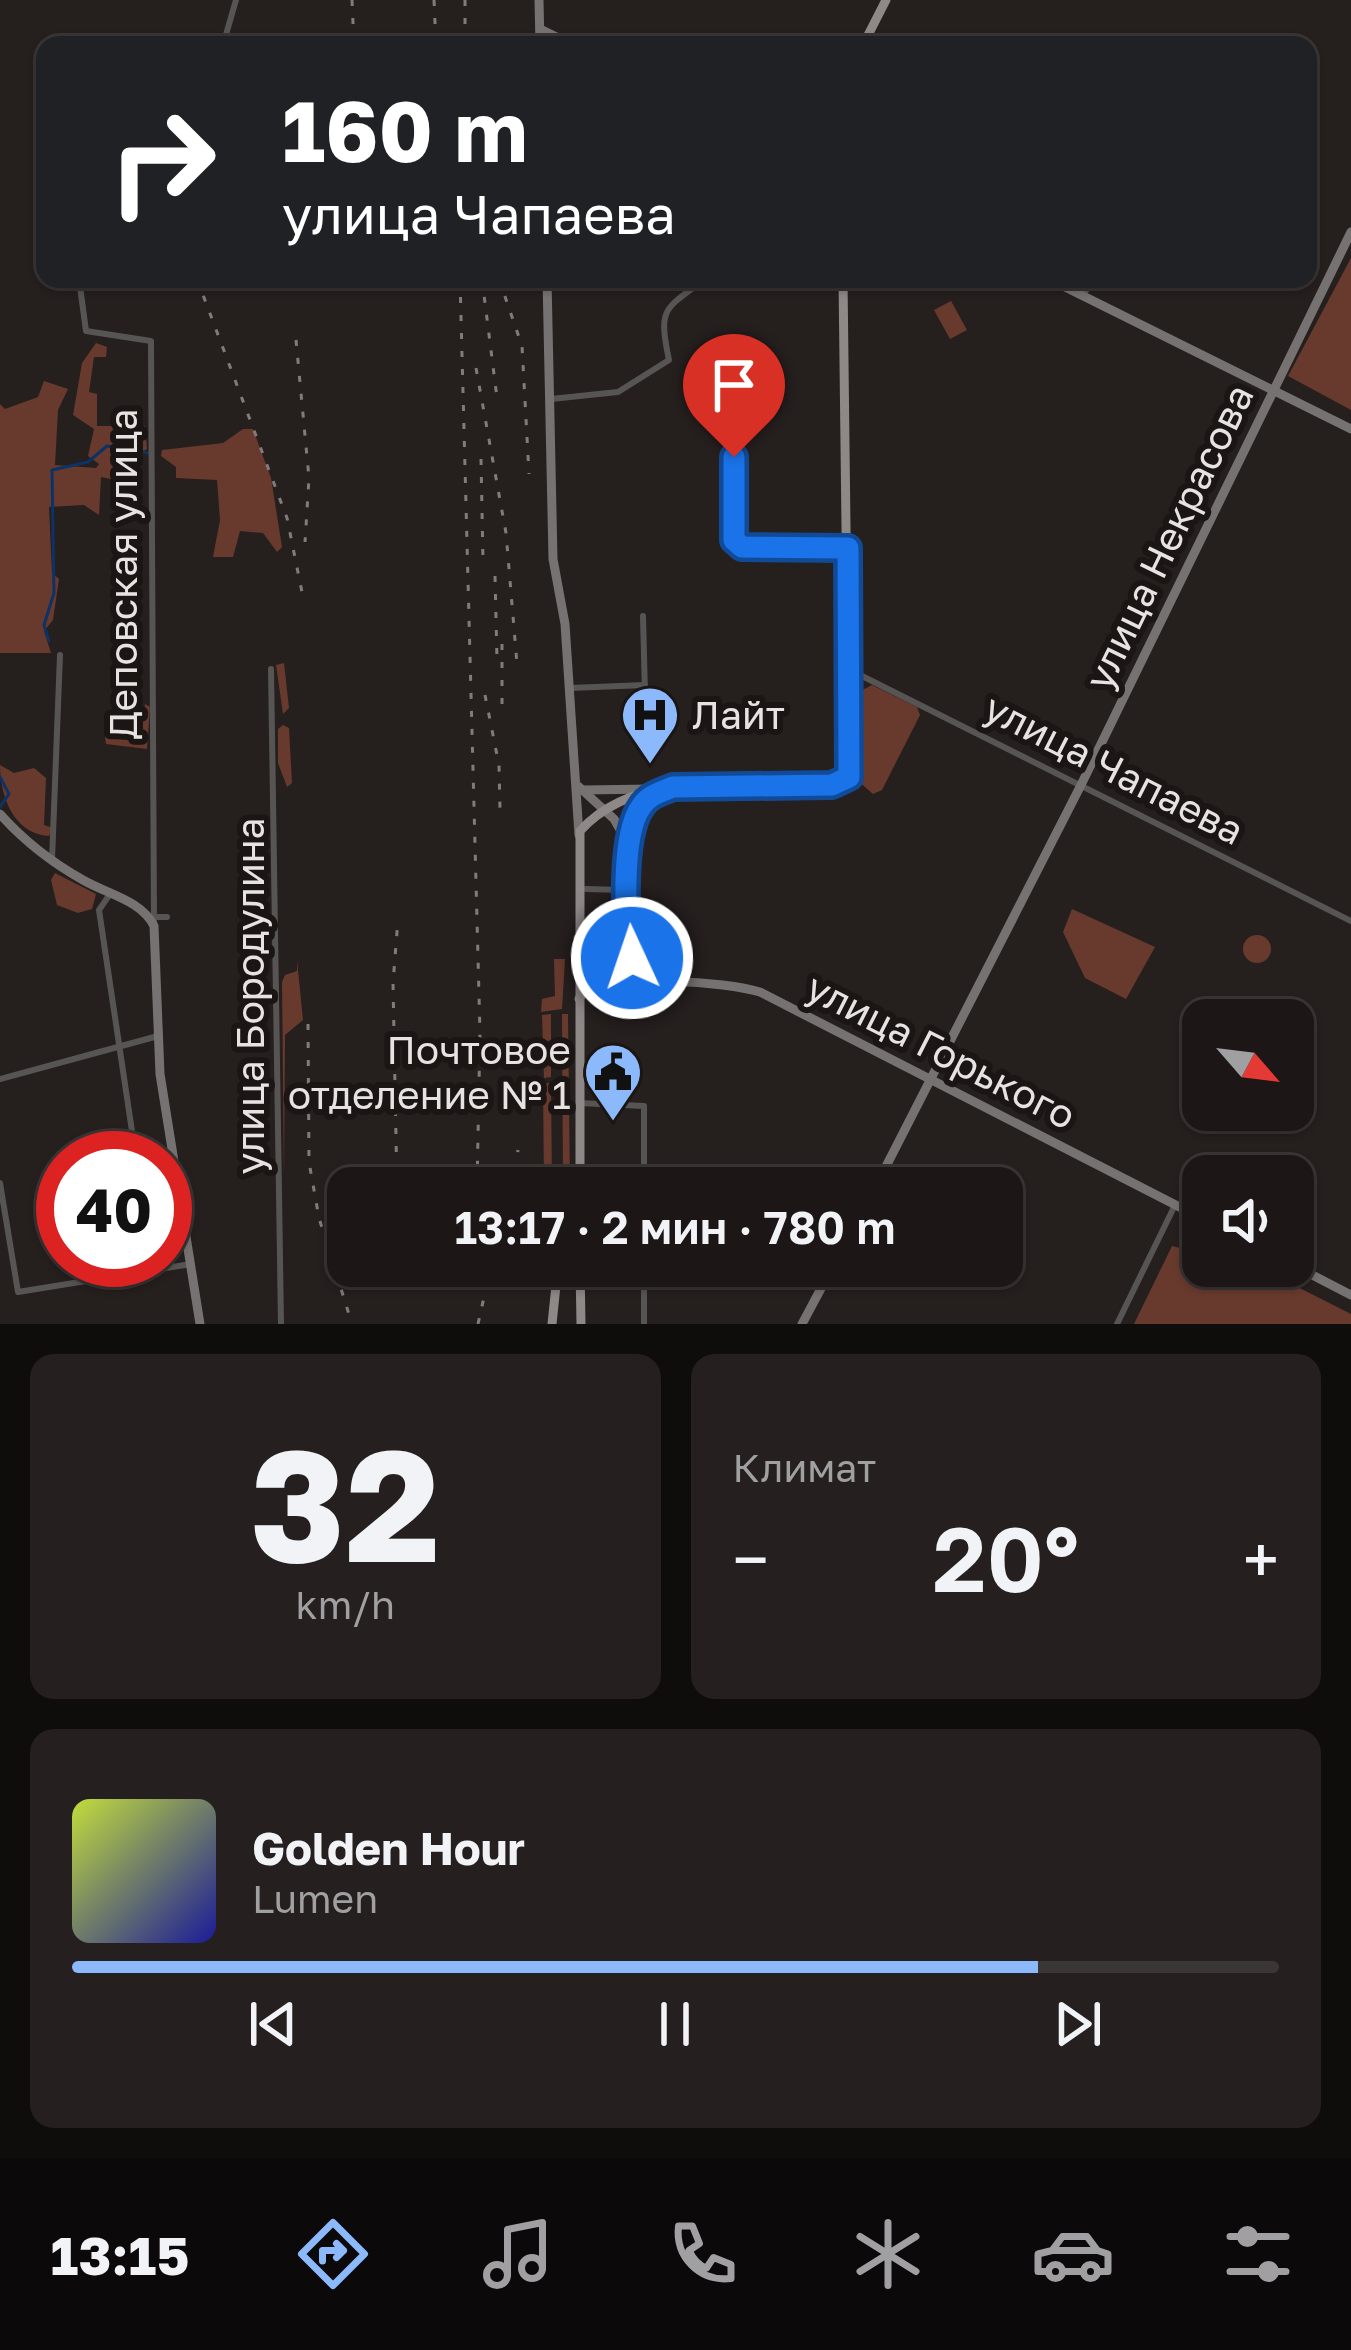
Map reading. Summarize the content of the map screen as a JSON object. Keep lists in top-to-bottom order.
{
  "streets": {
    "street": [
      "улица Некрасова",
      "Деповская улица",
      "улица Чапаева",
      "улица Бородулина",
      "улица Горького"
    ]
  },
  "crossings": [
    ["улица Некрасова", "улица Чапаева"],
    ["улица Некрасова", "улица Горького"]
  ],
  "places": {
    "hospital": ["Лайт"],
    "public building": ["Почтовое отделение № 1"]
  },
  "north": "bottom right",
  "page": {
    "turn": ["160 m", "улица Чапаева"],
    "limit": "40",
    "trip": "13:17 · 2 мин · 780 m",
    "tile": [
      ["32", "km/h"],
      "Климат"
    ],
    "heat": ["−", "20°", "+"],
    "song": ["Golden Hour", "Lumen"],
    "tabs": "13:15"
  }
}
